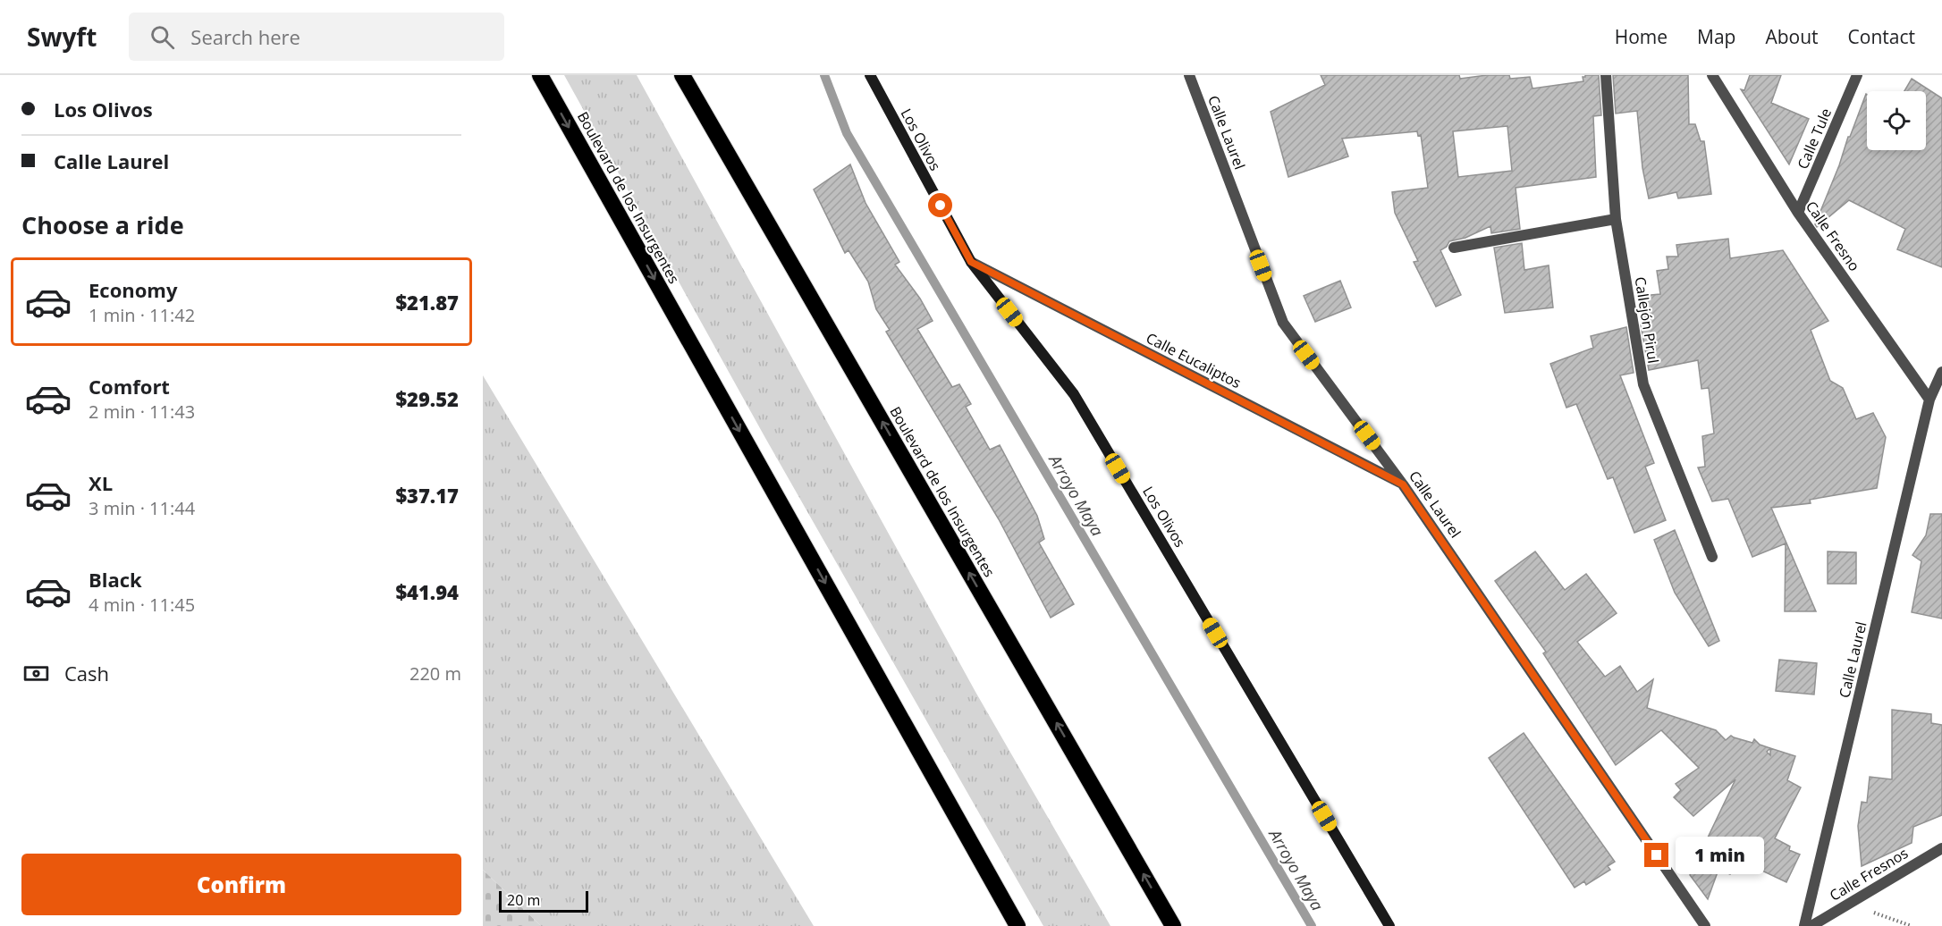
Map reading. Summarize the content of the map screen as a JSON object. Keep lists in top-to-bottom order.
{
  "streets": {
    "highway": ["Boulevard de los Insurgentes"],
    "street": [
      "Calle Laurel",
      "Calle Tule",
      "Los Olivos",
      "Calle Fresno",
      "Callejón Pirul",
      "Calle Eucaliptos",
      "Calle Fresnos"
    ]
  },
  "crossings": [
    ["Calle Laurel", "Calle Fresno"],
    ["Calle Laurel", "Calle Eucaliptos"],
    ["Calle Tule", "Calle Fresno"],
    ["Los Olivos", "Calle Eucaliptos"]
  ],
  "water": ["Arroyo Maya"],
  "scale_bar": "20 m",
  "page": {
    "header": "Swyft",
    "search": "Search here",
    "nav": [
      "Home",
      "Map",
      "About",
      "Contact"
    ],
    "banner": ["Los Olivos", "Calle Laurel"],
    "heading": "Choose a ride",
    "list": [
      {
        "name": "Economy",
        "note": "1 min · 11:42",
        "value": "$21.87"
      },
      {
        "name": "Comfort",
        "note": "2 min · 11:43",
        "value": "$29.52"
      },
      {
        "name": "XL",
        "note": "3 min · 11:44",
        "value": "$37.17"
      },
      {
        "name": "Black",
        "note": "4 min · 11:45",
        "value": "$41.94"
      }
    ],
    "pay": ["Cash", "220 m"],
    "bubble": "1 min",
    "buttons": "Confirm",
    "scale": "20 m"
  }
}
